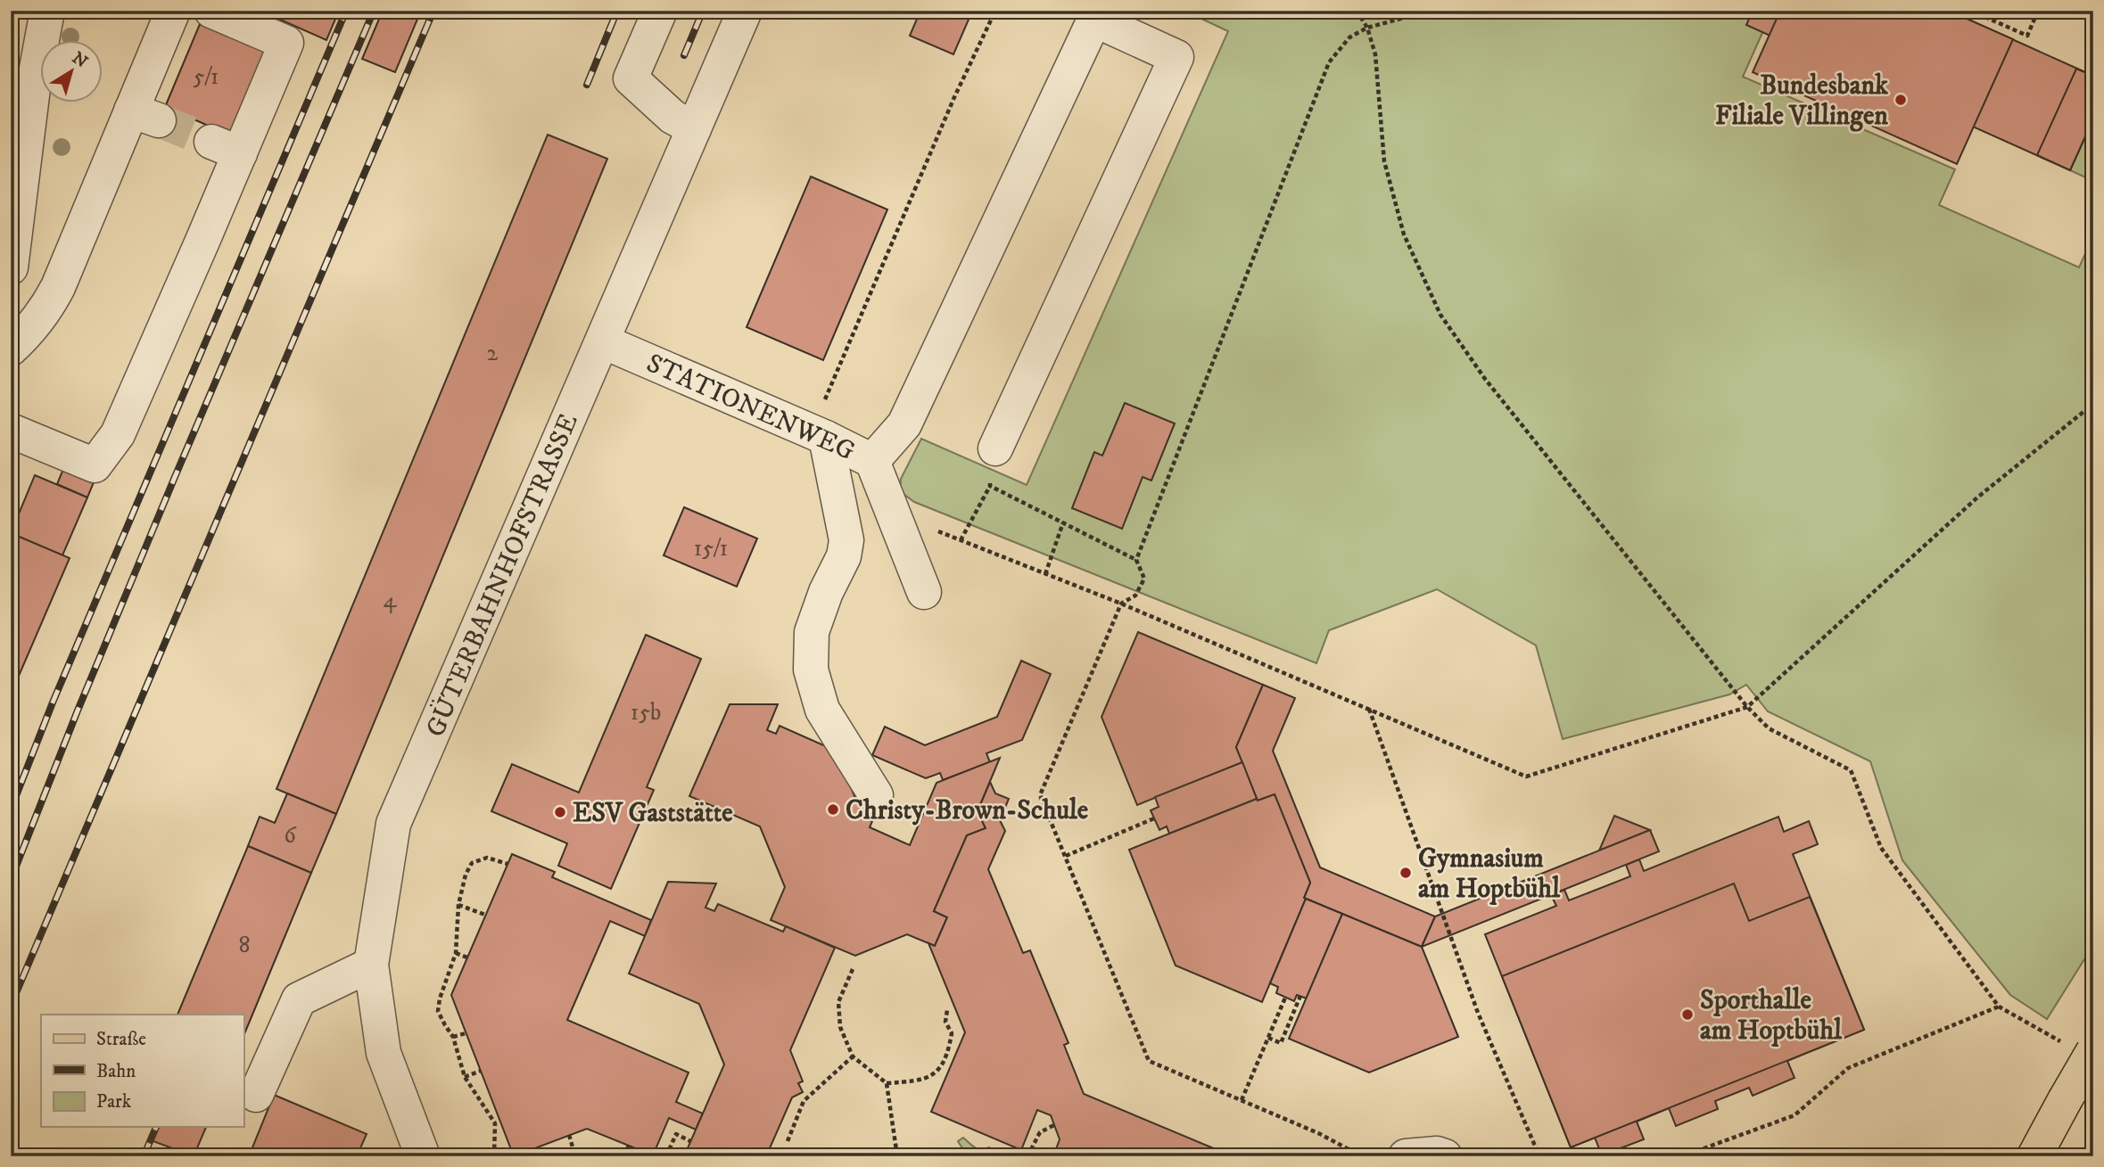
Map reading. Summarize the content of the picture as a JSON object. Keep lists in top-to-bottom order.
{
  "streets": {
    "street": ["STATIONENWEG", "GÜTERBAHNHOFSTRASSE"]
  },
  "crossings": [
    ["STATIONENWEG", "GÜTERBAHNHOFSTRASSE"]
  ],
  "places": [
    "Bundesbank Filiale Villingen",
    "Christy-Brown-Schule",
    "ESV Gaststätte",
    "Gymnasium am Hoptbühl",
    "Sporthalle am Hoptbühl"
  ],
  "house_numbers": [
    "5/1",
    "2",
    "15/1",
    "4",
    "15b",
    "6",
    "8"
  ],
  "legend": ["Straße", "Bahn", "Park"],
  "north": "top right"
}
